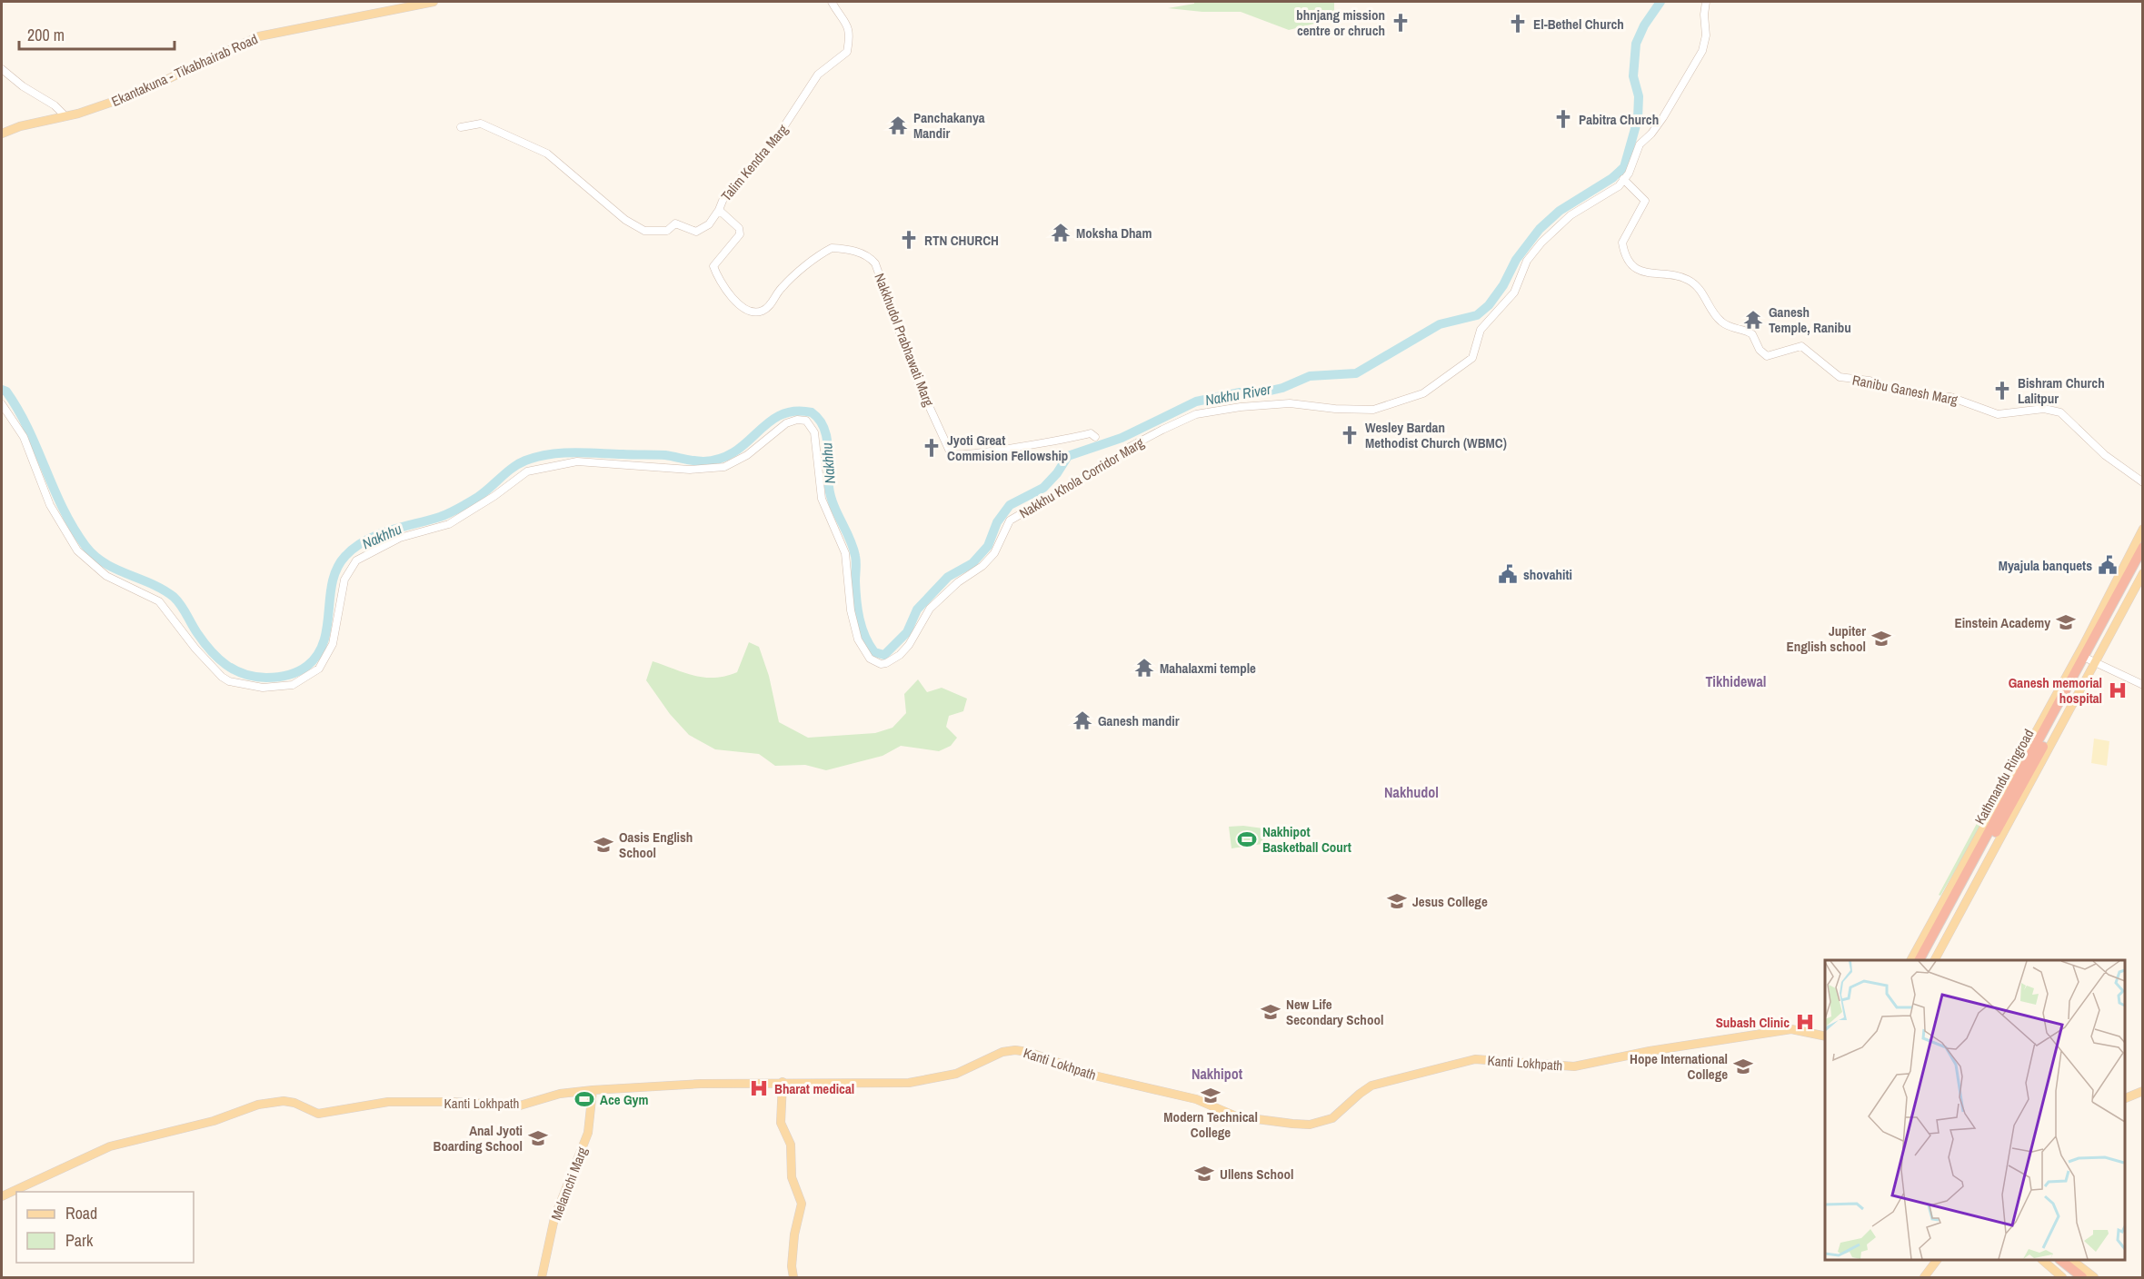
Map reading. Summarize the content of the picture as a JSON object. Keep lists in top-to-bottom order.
{
  "streets": {
    "highway": ["Kathmandu Ringroad"],
    "main road": ["Ekantakuna - Tikabhairab Road", "Kanti Lokhpath", "Melamchi Marg"],
    "street": [
      "Talim Kendra Marg",
      "Nakkhudol Prabhawati Marg",
      "Ranibu Ganesh Marg",
      "Nakkhu Khola Corridor Marg"
    ]
  },
  "crossings": [
    ["Talim Kendra Marg", "Nakkhudol Prabhawati Marg"],
    ["Ranibu Ganesh Marg", "Nakkhu Khola Corridor Marg"],
    ["Kanti Lokhpath", "Melamchi Marg"]
  ],
  "districts": ["Tikhidewal", "Nakhudol", "Nakhipot"],
  "water": ["Nakhu River", "Nakhhu"],
  "places": {
    "church": [
      "bhnjang mission centre or chruch",
      "El-Bethel Church",
      "Pabitra Church",
      "RTN CHURCH",
      "Bishram Church Lalitpur",
      "Wesley Bardan Methodist Church (WBMC)",
      "Jyoti Great Commision Fellowship"
    ],
    "temple": [
      "Panchakanya Mandir",
      "Moksha Dham",
      "Ganesh Temple, Ranibu",
      "Mahalaxmi temple",
      "Ganesh mandir"
    ],
    "public building": ["Myajula banquets", "shovahiti"],
    "school or university": [
      "Einstein Academy",
      "Jupiter English school",
      "Oasis English School",
      "Jesus College",
      "New Life Secondary School",
      "Hope International College",
      "Modern Technical College",
      "Anal Jyoti Boarding School",
      "Ullens School"
    ],
    "hospital": ["Ganesh memorial hospital", "Subash Clinic", "Bharat medical"],
    "sports": ["Nakhipot Basketball Court", "Ace Gym"]
  },
  "legend": ["Road", "Park"],
  "scale_bar": "200 m"
}
